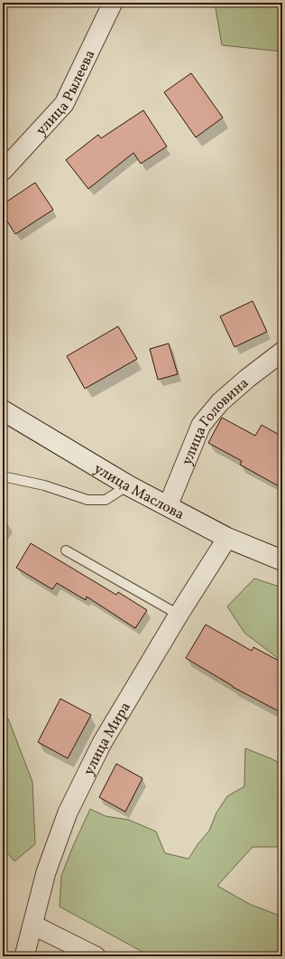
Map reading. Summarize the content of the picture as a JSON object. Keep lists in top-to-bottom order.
{
  "streets": {
    "main road": ["улица Маслова"],
    "street": ["улица Рылеева", "улица Головина", "улица Мира"]
  },
  "crossings": [
    ["улица Головина", "улица Маслова"],
    ["улица Маслова", "улица Мира"]
  ]
}
